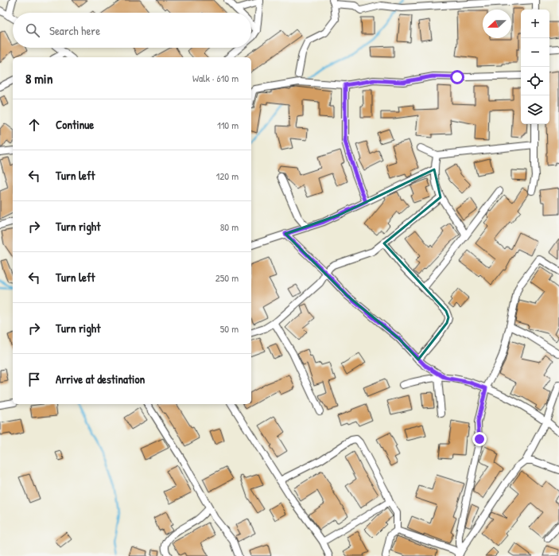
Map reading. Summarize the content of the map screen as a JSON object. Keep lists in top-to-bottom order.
{
  "north": "left",
  "page": {
    "map_buttons": ["+", "−"],
    "search": "Search here",
    "heading": ["8 min", "Walk · 610 m"],
    "list": [
      ["Continue", "110 m"],
      ["Turn left", "120 m"],
      ["Turn right", "80 m"],
      ["Turn left", "250 m"],
      ["Turn right", "50 m"],
      "Arrive at destination"
    ]
  }
}
